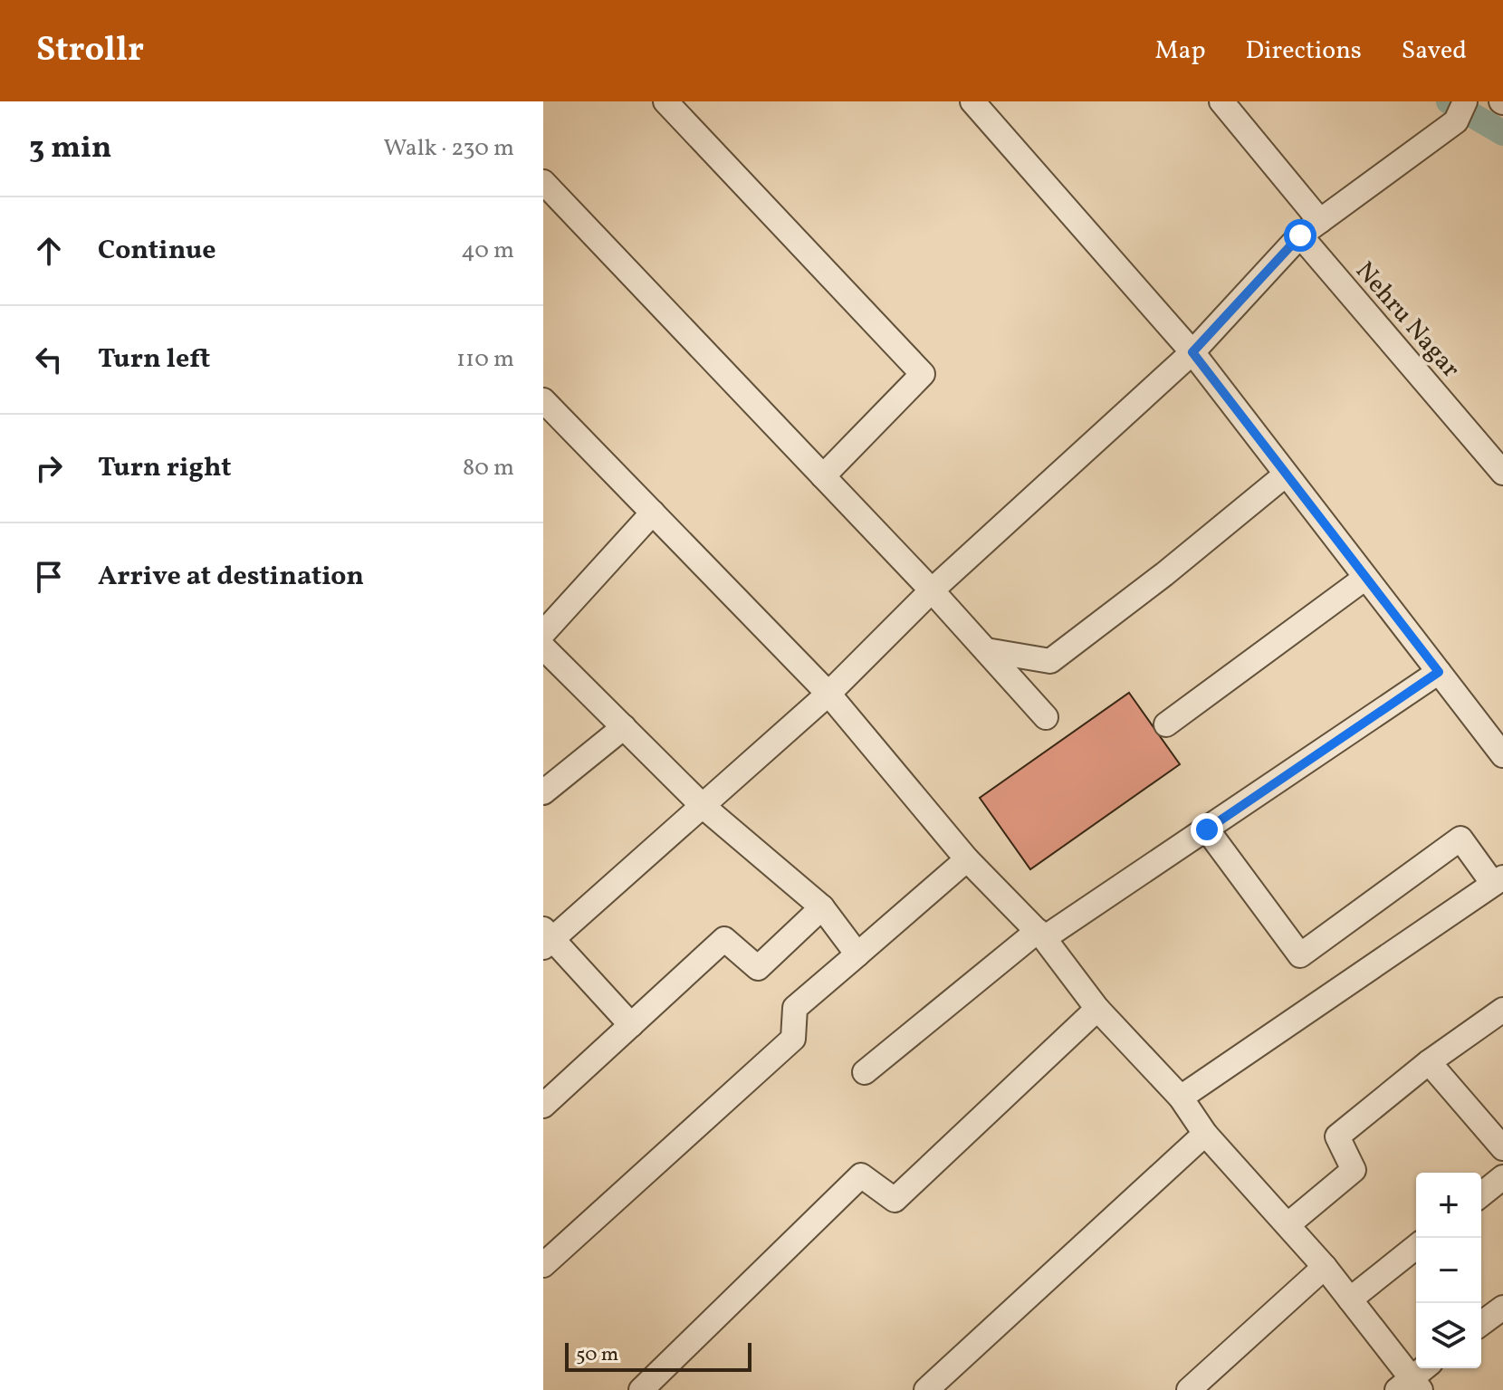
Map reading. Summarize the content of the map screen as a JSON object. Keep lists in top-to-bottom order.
{
  "streets": {
    "street": ["Nehru Nagar"]
  },
  "scale_bar": "50 m",
  "page": {
    "header": "Strollr",
    "nav": ["Map", "Directions", "Saved"],
    "heading": ["3 min", "Walk · 230 m"],
    "list": [
      ["Continue", "40 m"],
      ["Turn left", "110 m"],
      ["Turn right", "80 m"],
      "Arrive at destination"
    ],
    "map_buttons": ["+", "−"],
    "scale": "50 m"
  }
}
